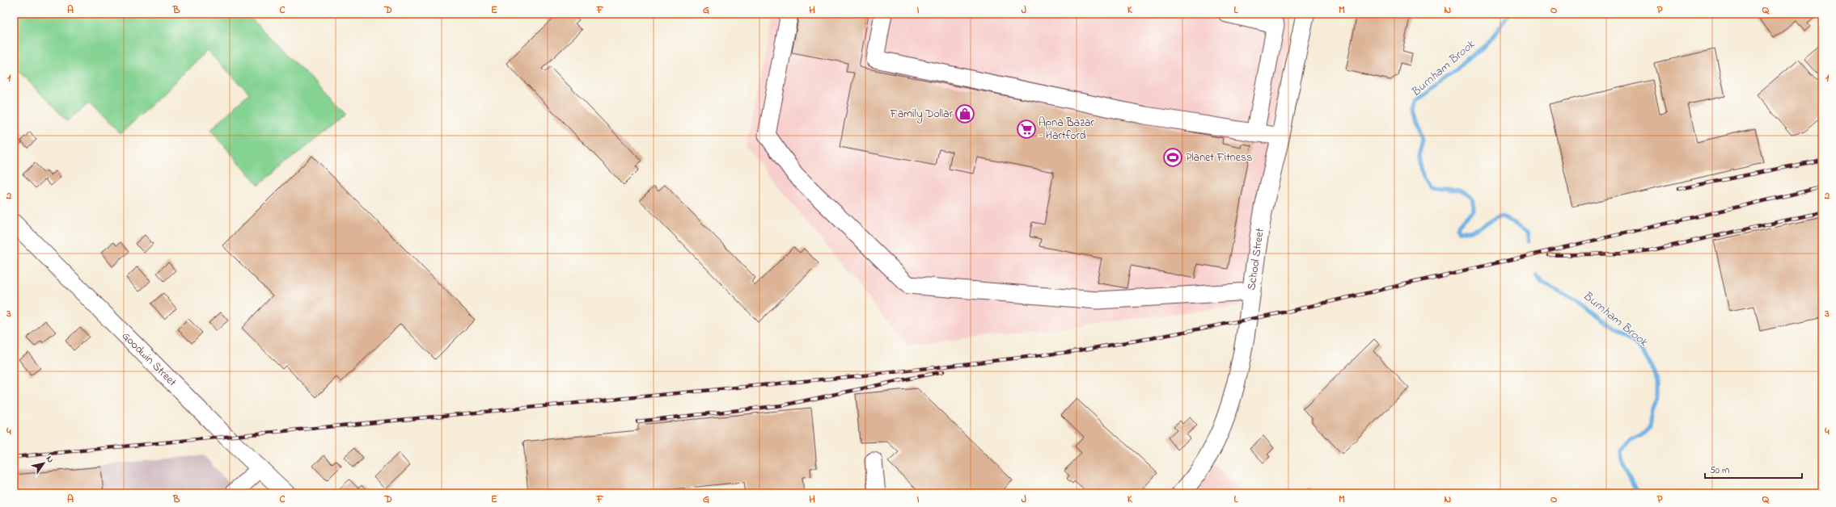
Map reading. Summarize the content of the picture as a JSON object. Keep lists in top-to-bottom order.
{
  "streets": {
    "main road": ["School Street"],
    "street": ["Goodwin Street"]
  },
  "water": ["Burnham Brook"],
  "places": {
    "shop": ["Family Dollar"],
    "supermarket": ["Apna Bazar - Hartford"],
    "sports": ["Planet Fitness"]
  },
  "scale_bar": "50 m",
  "north": "top right",
  "grid": {
    "columns": [
      "A",
      "B",
      "C",
      "D",
      "E",
      "F",
      "G",
      "H",
      "I",
      "J",
      "K",
      "L",
      "M",
      "N",
      "O",
      "P",
      "Q"
    ],
    "rows": [
      "1",
      "2",
      "3",
      "4"
    ]
  }
}
